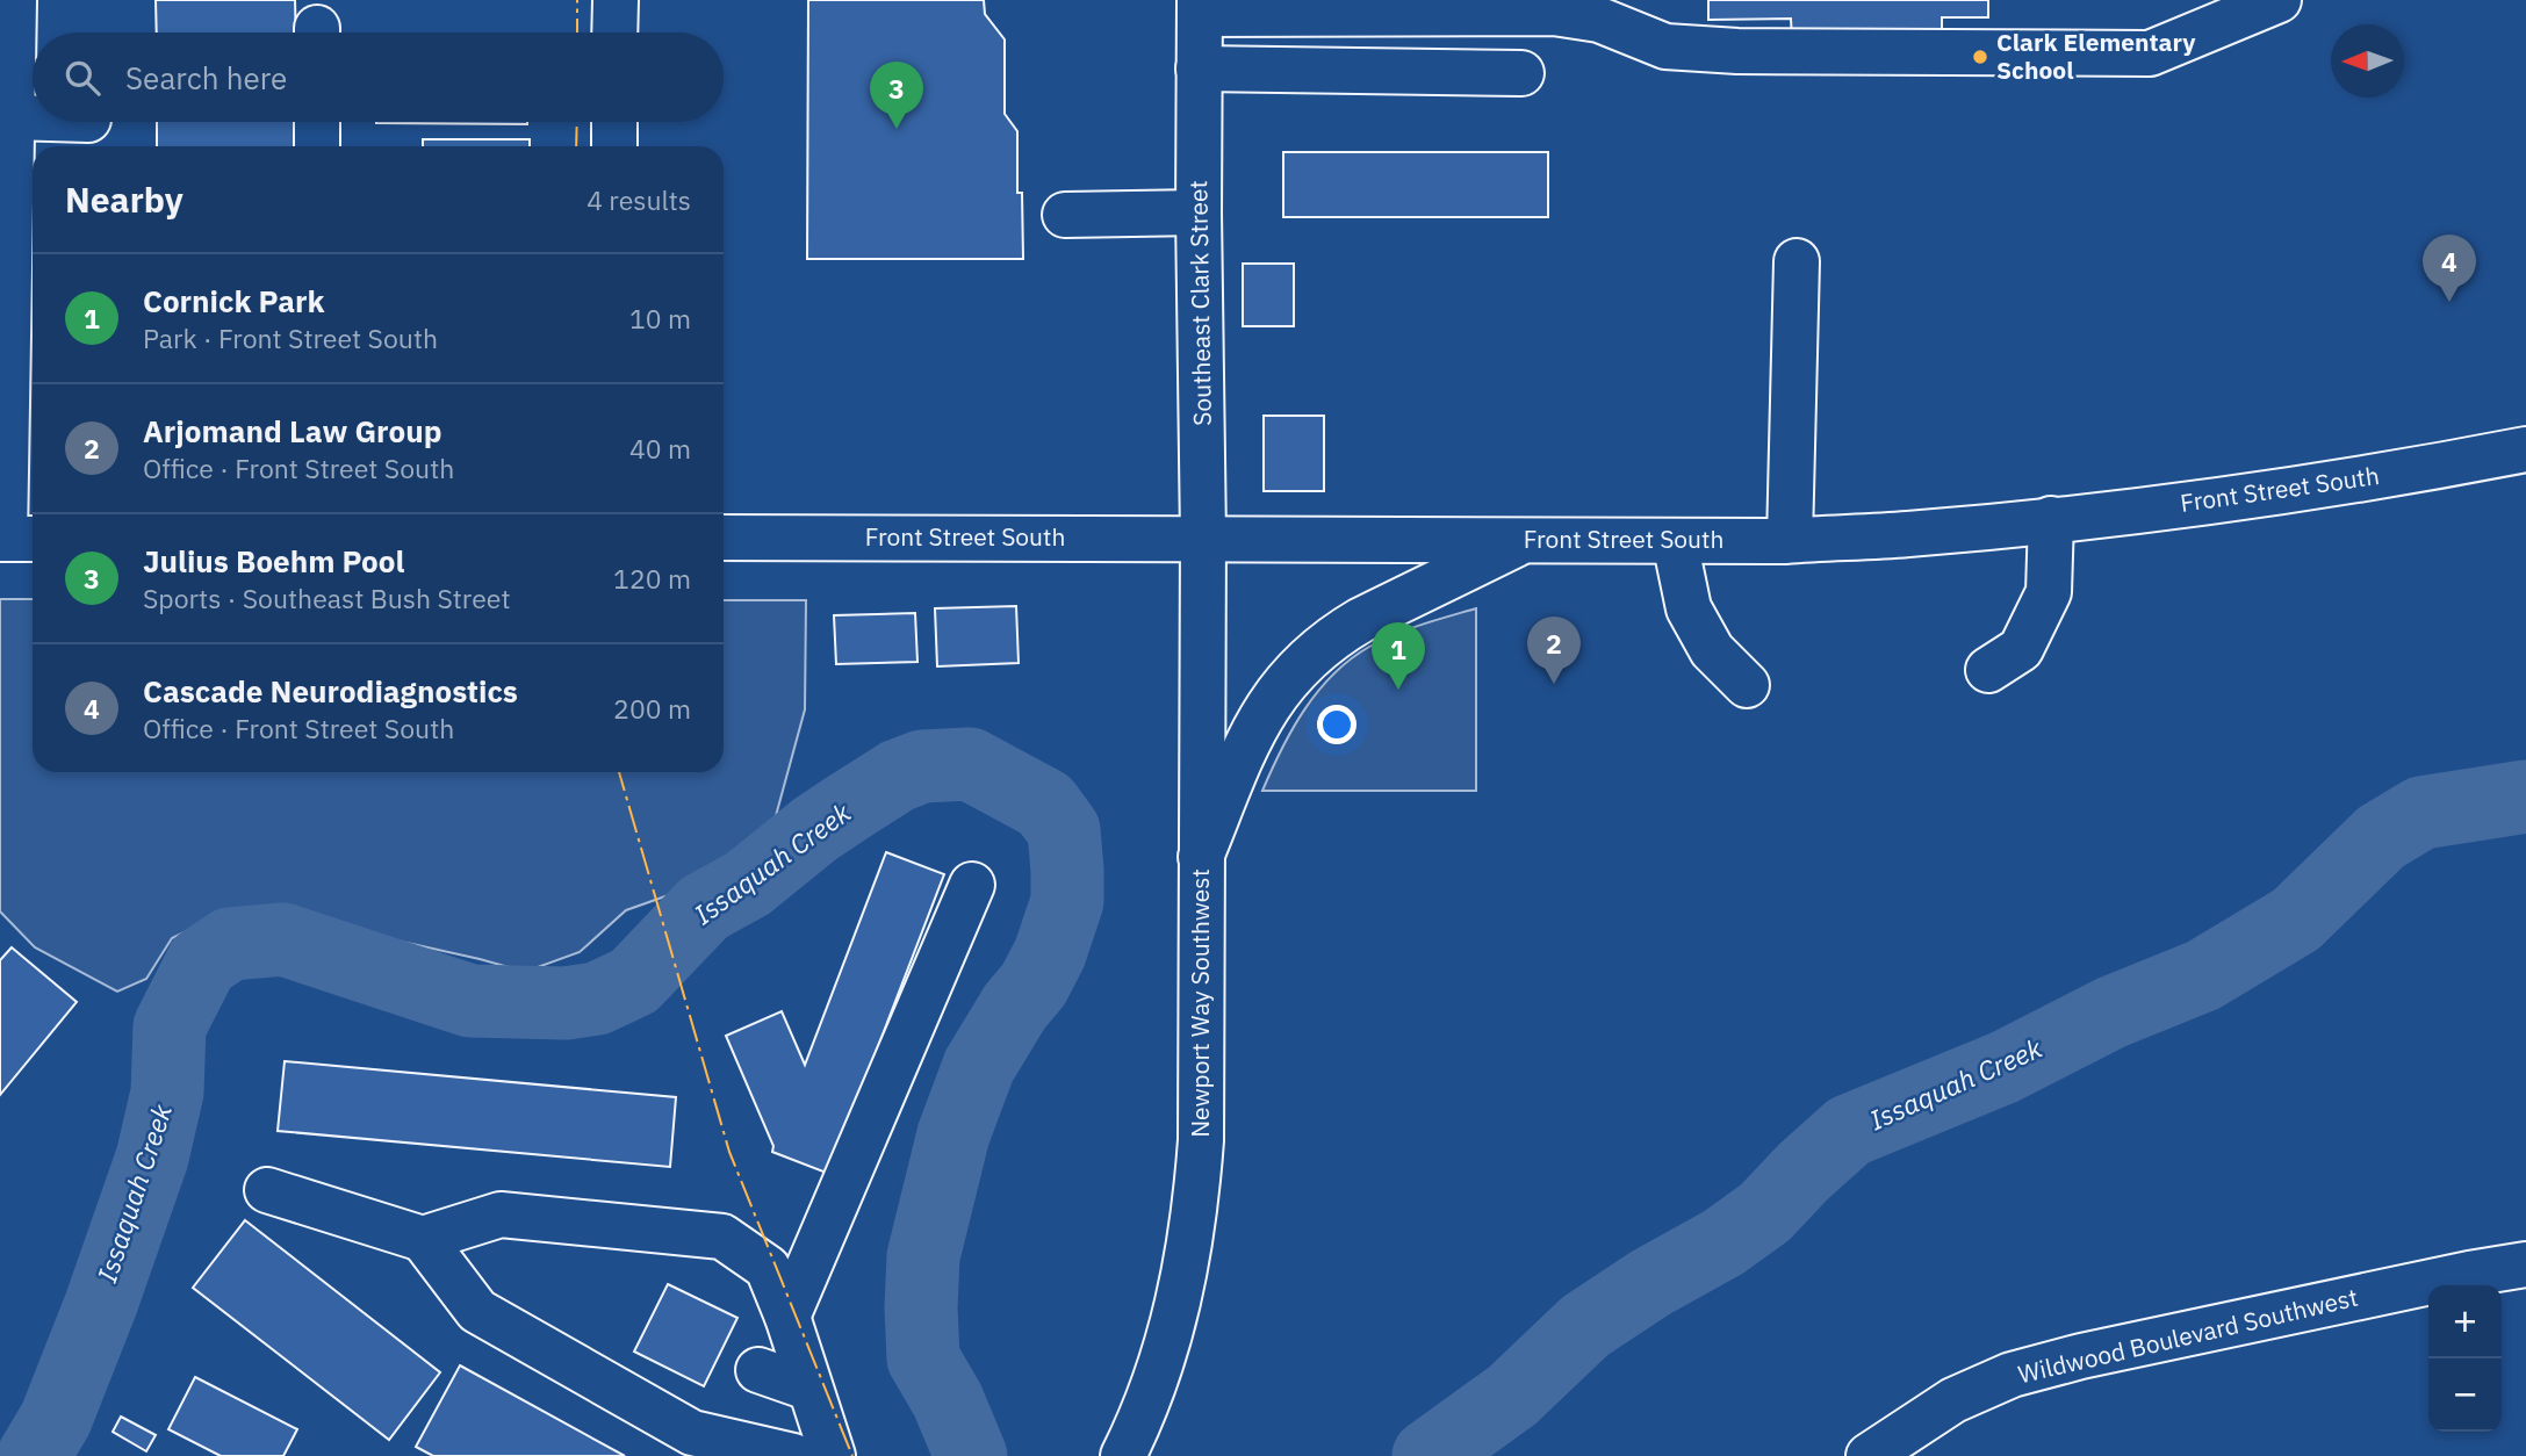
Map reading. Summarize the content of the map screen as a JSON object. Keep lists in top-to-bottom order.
{
  "streets": {
    "main road": [
      "Southeast Clark Street",
      "Front Street South",
      "Newport Way Southwest",
      "Wildwood Boulevard Southwest"
    ]
  },
  "crossings": [
    ["Southeast Clark Street", "Front Street South"],
    ["Southeast Clark Street", "Newport Way Southwest"],
    ["Front Street South", "Newport Way Southwest"]
  ],
  "water": ["Issaquah Creek"],
  "places": ["Clark Elementary School"],
  "north": "left",
  "page": {
    "search": "Search here",
    "pins": [
      "3",
      "4",
      "2",
      "1"
    ],
    "heading": ["Nearby", "4 results"],
    "list": [
      {
        "mark": "1",
        "name": "Cornick Park",
        "note": "Park · Front Street South",
        "value": "10 m"
      },
      {
        "mark": "2",
        "name": "Arjomand Law Group",
        "note": "Office · Front Street South",
        "value": "40 m"
      },
      {
        "mark": "3",
        "name": "Julius Boehm Pool",
        "note": "Sports · Southeast Bush Street",
        "value": "120 m"
      },
      {
        "mark": "4",
        "name": "Cascade Neurodiagnostics",
        "note": "Office · Front Street South",
        "value": "200 m"
      }
    ],
    "map_buttons": ["+", "−"]
  }
}
